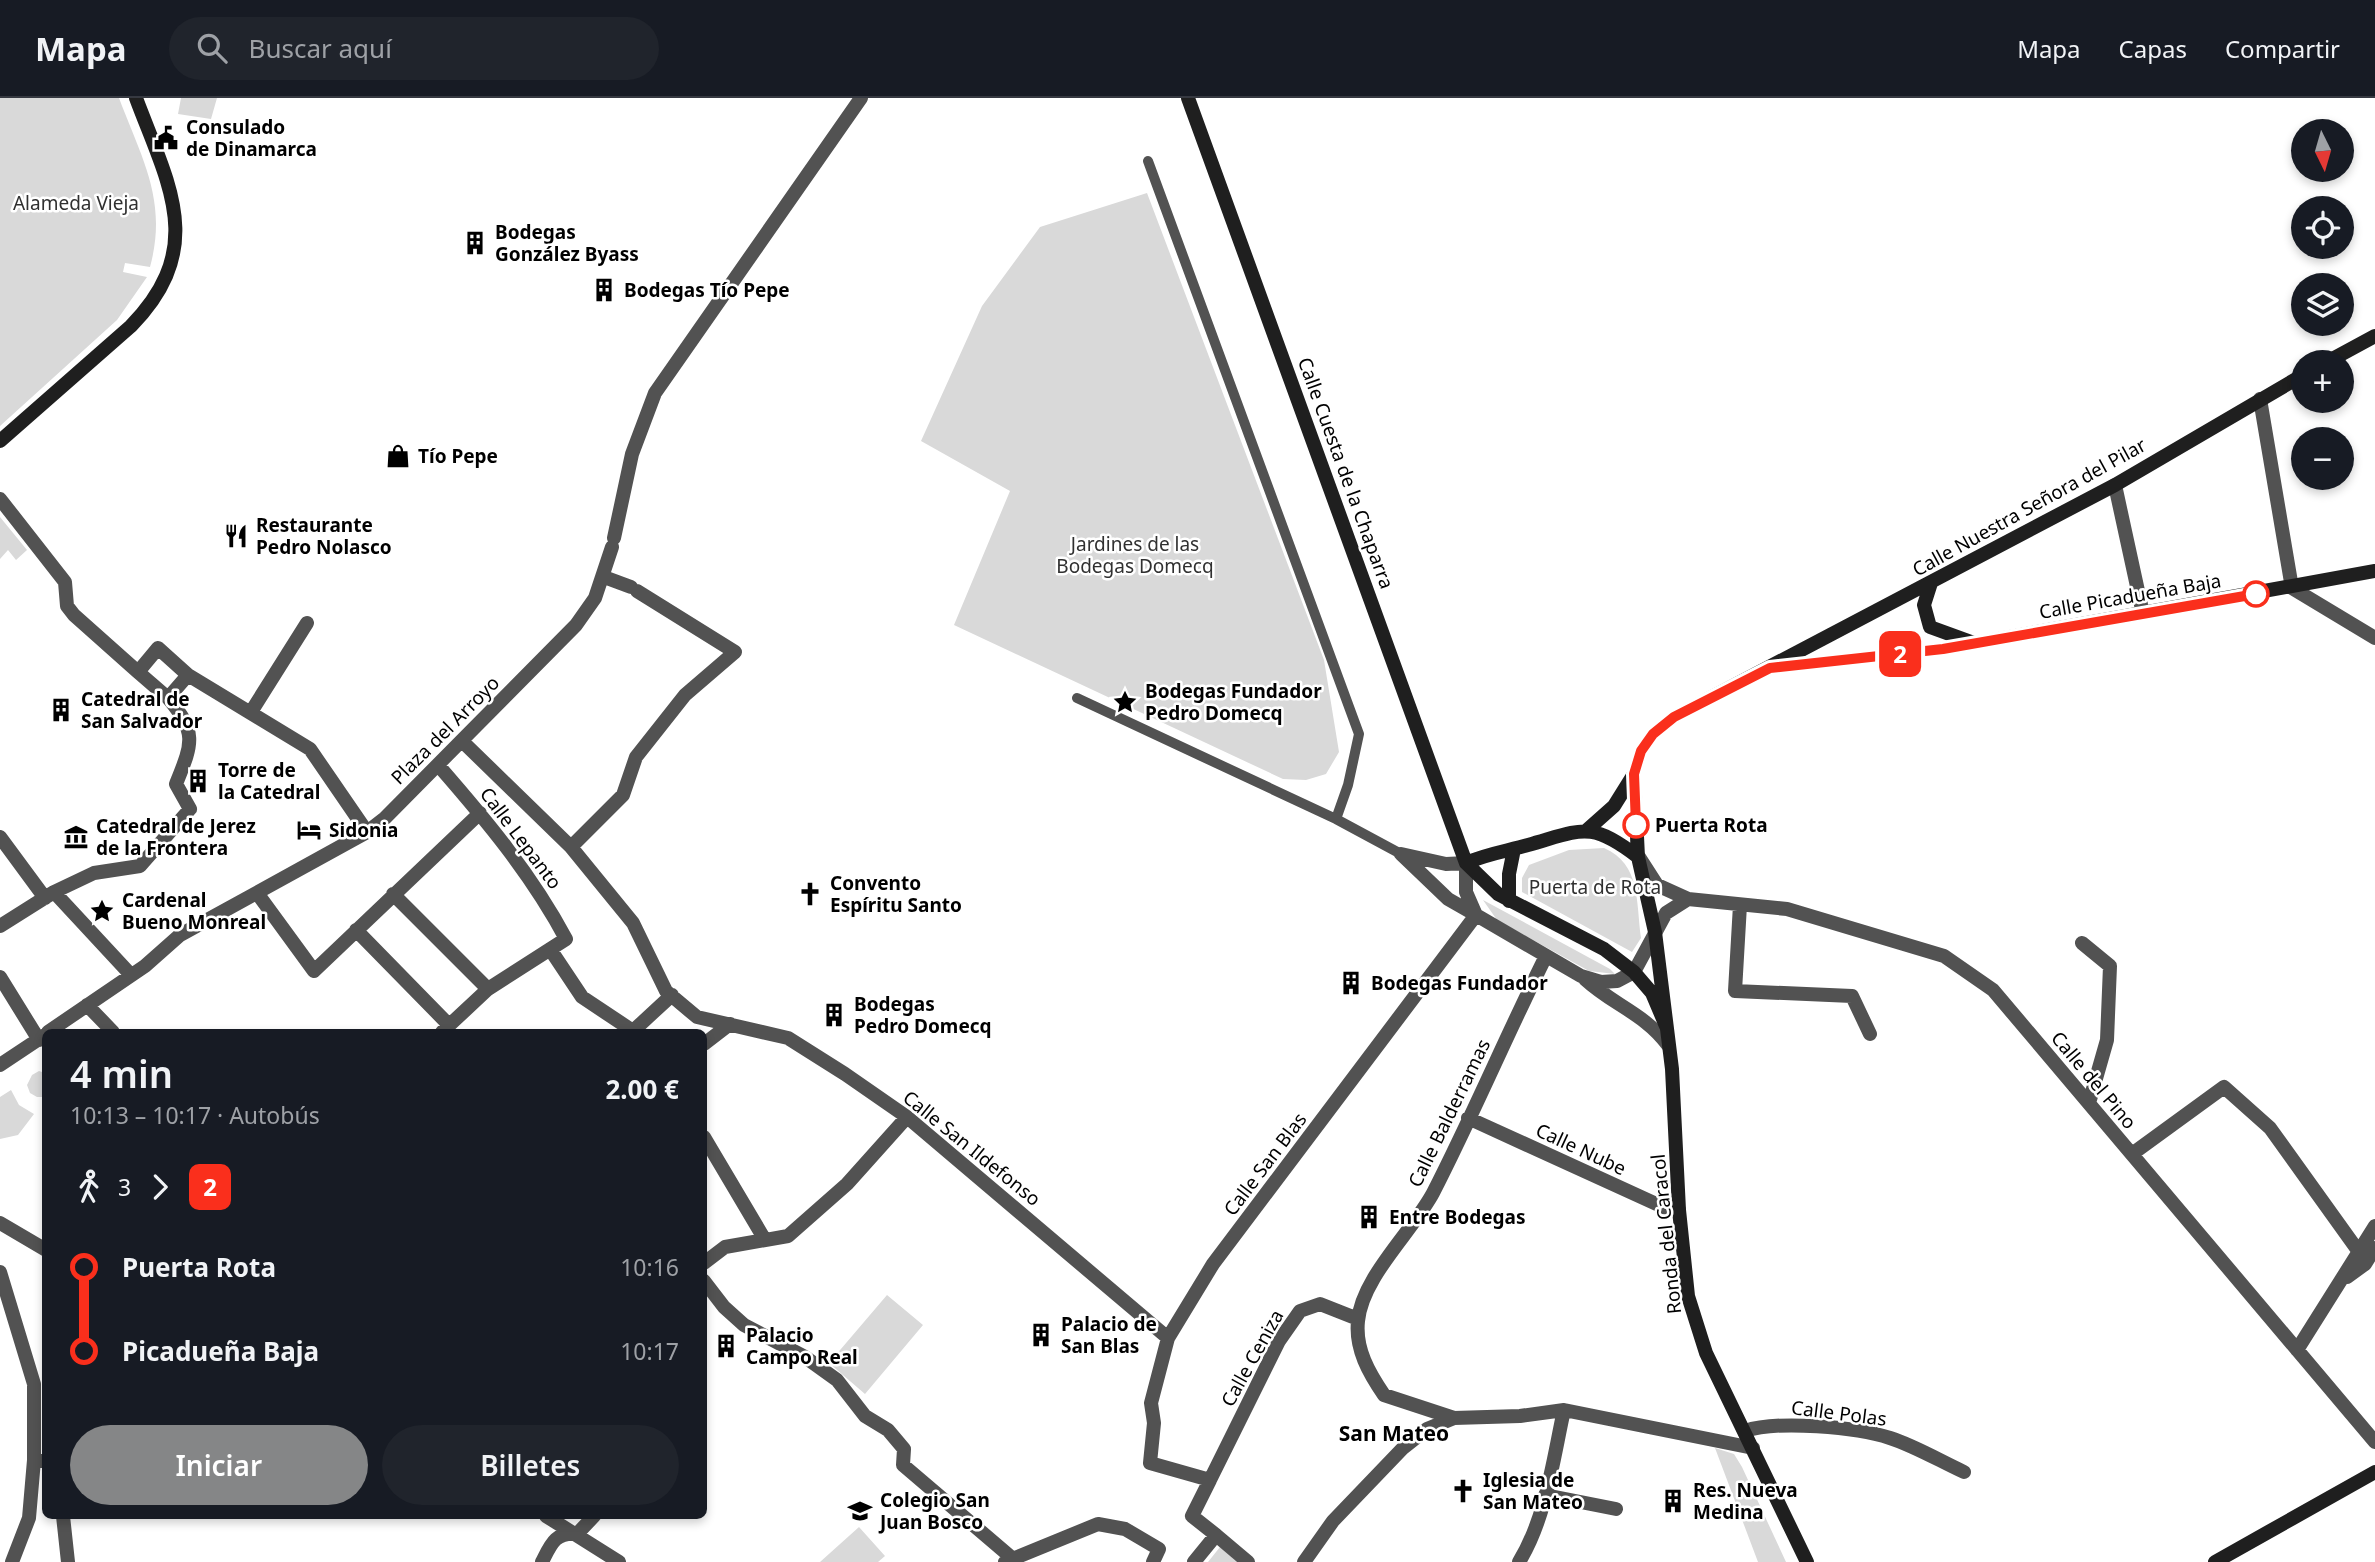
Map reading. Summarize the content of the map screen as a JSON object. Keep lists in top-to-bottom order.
{
  "streets": {
    "street": [
      "Calle Cuesta de la Chaparra",
      "Calle Nuestra Señora del Pilar",
      "Calle Picadueña Baja",
      "Plaza del Arroyo",
      "Calle Lepanto",
      "Calle del Pino",
      "Calle Balderramas",
      "Calle San Ildefonso",
      "Calle Nube",
      "Calle San Blas",
      "Ronda del Caracol",
      "Calle Ceniza",
      "Calle Polas"
    ]
  },
  "crossings": [
    ["Calle Nuestra Señora del Pilar", "Calle Picadueña Baja"],
    ["Plaza del Arroyo", "Calle Lepanto"],
    ["Plaza del Arroyo", "Calle San Ildefonso"],
    ["Calle Balderramas", "Calle Nube"],
    ["Calle Balderramas", "Calle Ceniza"],
    ["Calle San Ildefonso", "Calle San Blas"],
    ["Calle Nube", "Ronda del Caracol"],
    ["Calle San Blas", "Calle Ceniza"],
    ["Ronda del Caracol", "Calle Polas"]
  ],
  "districts": ["San Mateo"],
  "parks": ["Alameda Vieja", "Jardines de las Bodegas Domecq", "Puerta de Rota"],
  "places": {
    "public building": ["Consulado de Dinamarca"],
    "building": [
      "Bodegas González Byass",
      "Bodegas Tío Pepe",
      "Catedral de San Salvador",
      "Torre de la Catedral",
      "Bodegas Fundador",
      "Bodegas Pedro Domecq",
      "Entre Bodegas",
      "Palacio de San Blas",
      "Palacio Campo Real",
      "Res. Nueva Medina"
    ],
    "shop": ["Tío Pepe"],
    "restaurant": ["Restaurante Pedro Nolasco"],
    "place": ["Bodegas Fundador Pedro Domecq", "Cardenal Bueno Monreal"],
    "other": ["Puerta Rota"],
    "hotel": ["Sidonia"],
    "museum": ["Catedral de Jerez de la Frontera"],
    "church": ["Convento Espíritu Santo", "Iglesia de San Mateo"],
    "school or university": ["Colegio San Juan Bosco"]
  },
  "lines": ["bus line 2"],
  "north": "bottom",
  "page": {
    "header": "Mapa",
    "search": "Buscar aquí",
    "nav": ["Mapa", "Capas", "Compartir"],
    "on_map": "2",
    "map_buttons": ["+", "−"],
    "heading": ["4 min", "10:13 – 10:17 · Autobús", "2.00 €"],
    "legs": ["3", "2"],
    "list": [
      {
        "name": "Puerta Rota",
        "value": "10:16"
      },
      {
        "name": "Picadueña Baja",
        "value": "10:17"
      }
    ],
    "buttons": ["Iniciar", "Billetes"]
  }
}
